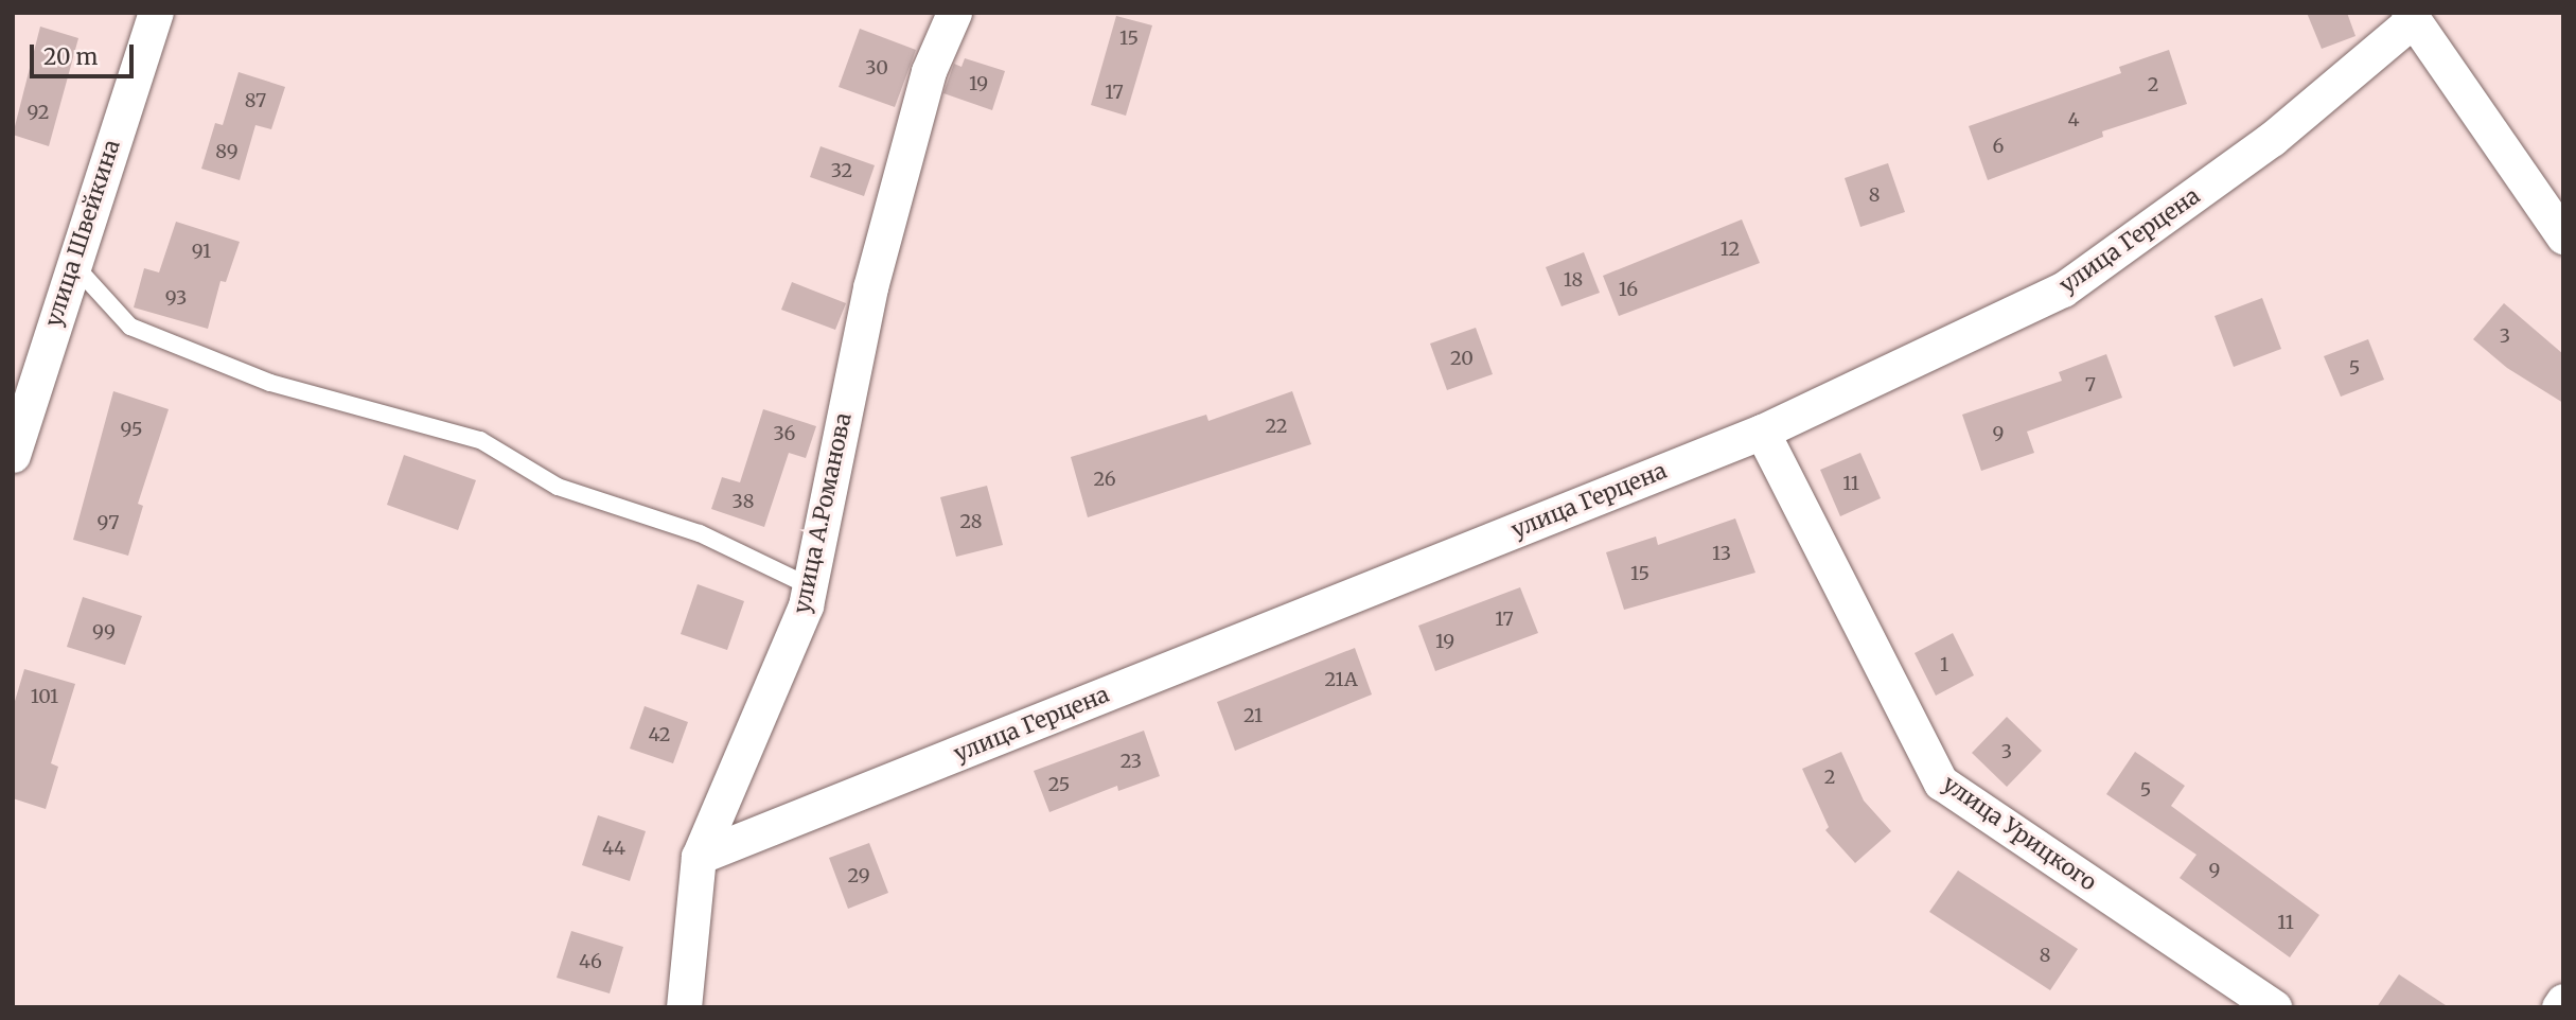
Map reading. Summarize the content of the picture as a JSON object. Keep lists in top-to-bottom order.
{
  "streets": {
    "street": [
      "улица Швейкина",
      "улица Герцена",
      "улица А.Романова",
      "улица Урицкого"
    ]
  },
  "crossings": [
    ["улица Герцена", "улица А.Романова"],
    ["улица Герцена", "улица Урицкого"]
  ],
  "house_numbers": [
    "15",
    "30",
    "19",
    "2",
    "17",
    "87",
    "92",
    "4",
    "6",
    "89",
    "32",
    "8",
    "12",
    "91",
    "18",
    "16",
    "93",
    "3",
    "20",
    "5",
    "7",
    "22",
    "95",
    "36",
    "9",
    "26",
    "11",
    "38",
    "28",
    "97",
    "13",
    "15",
    "17",
    "99",
    "19",
    "1",
    "21А",
    "101",
    "21",
    "42",
    "3",
    "23",
    "2",
    "25",
    "5",
    "44",
    "9",
    "29",
    "11",
    "8",
    "46"
  ],
  "scale_bar": "20 m"
}
